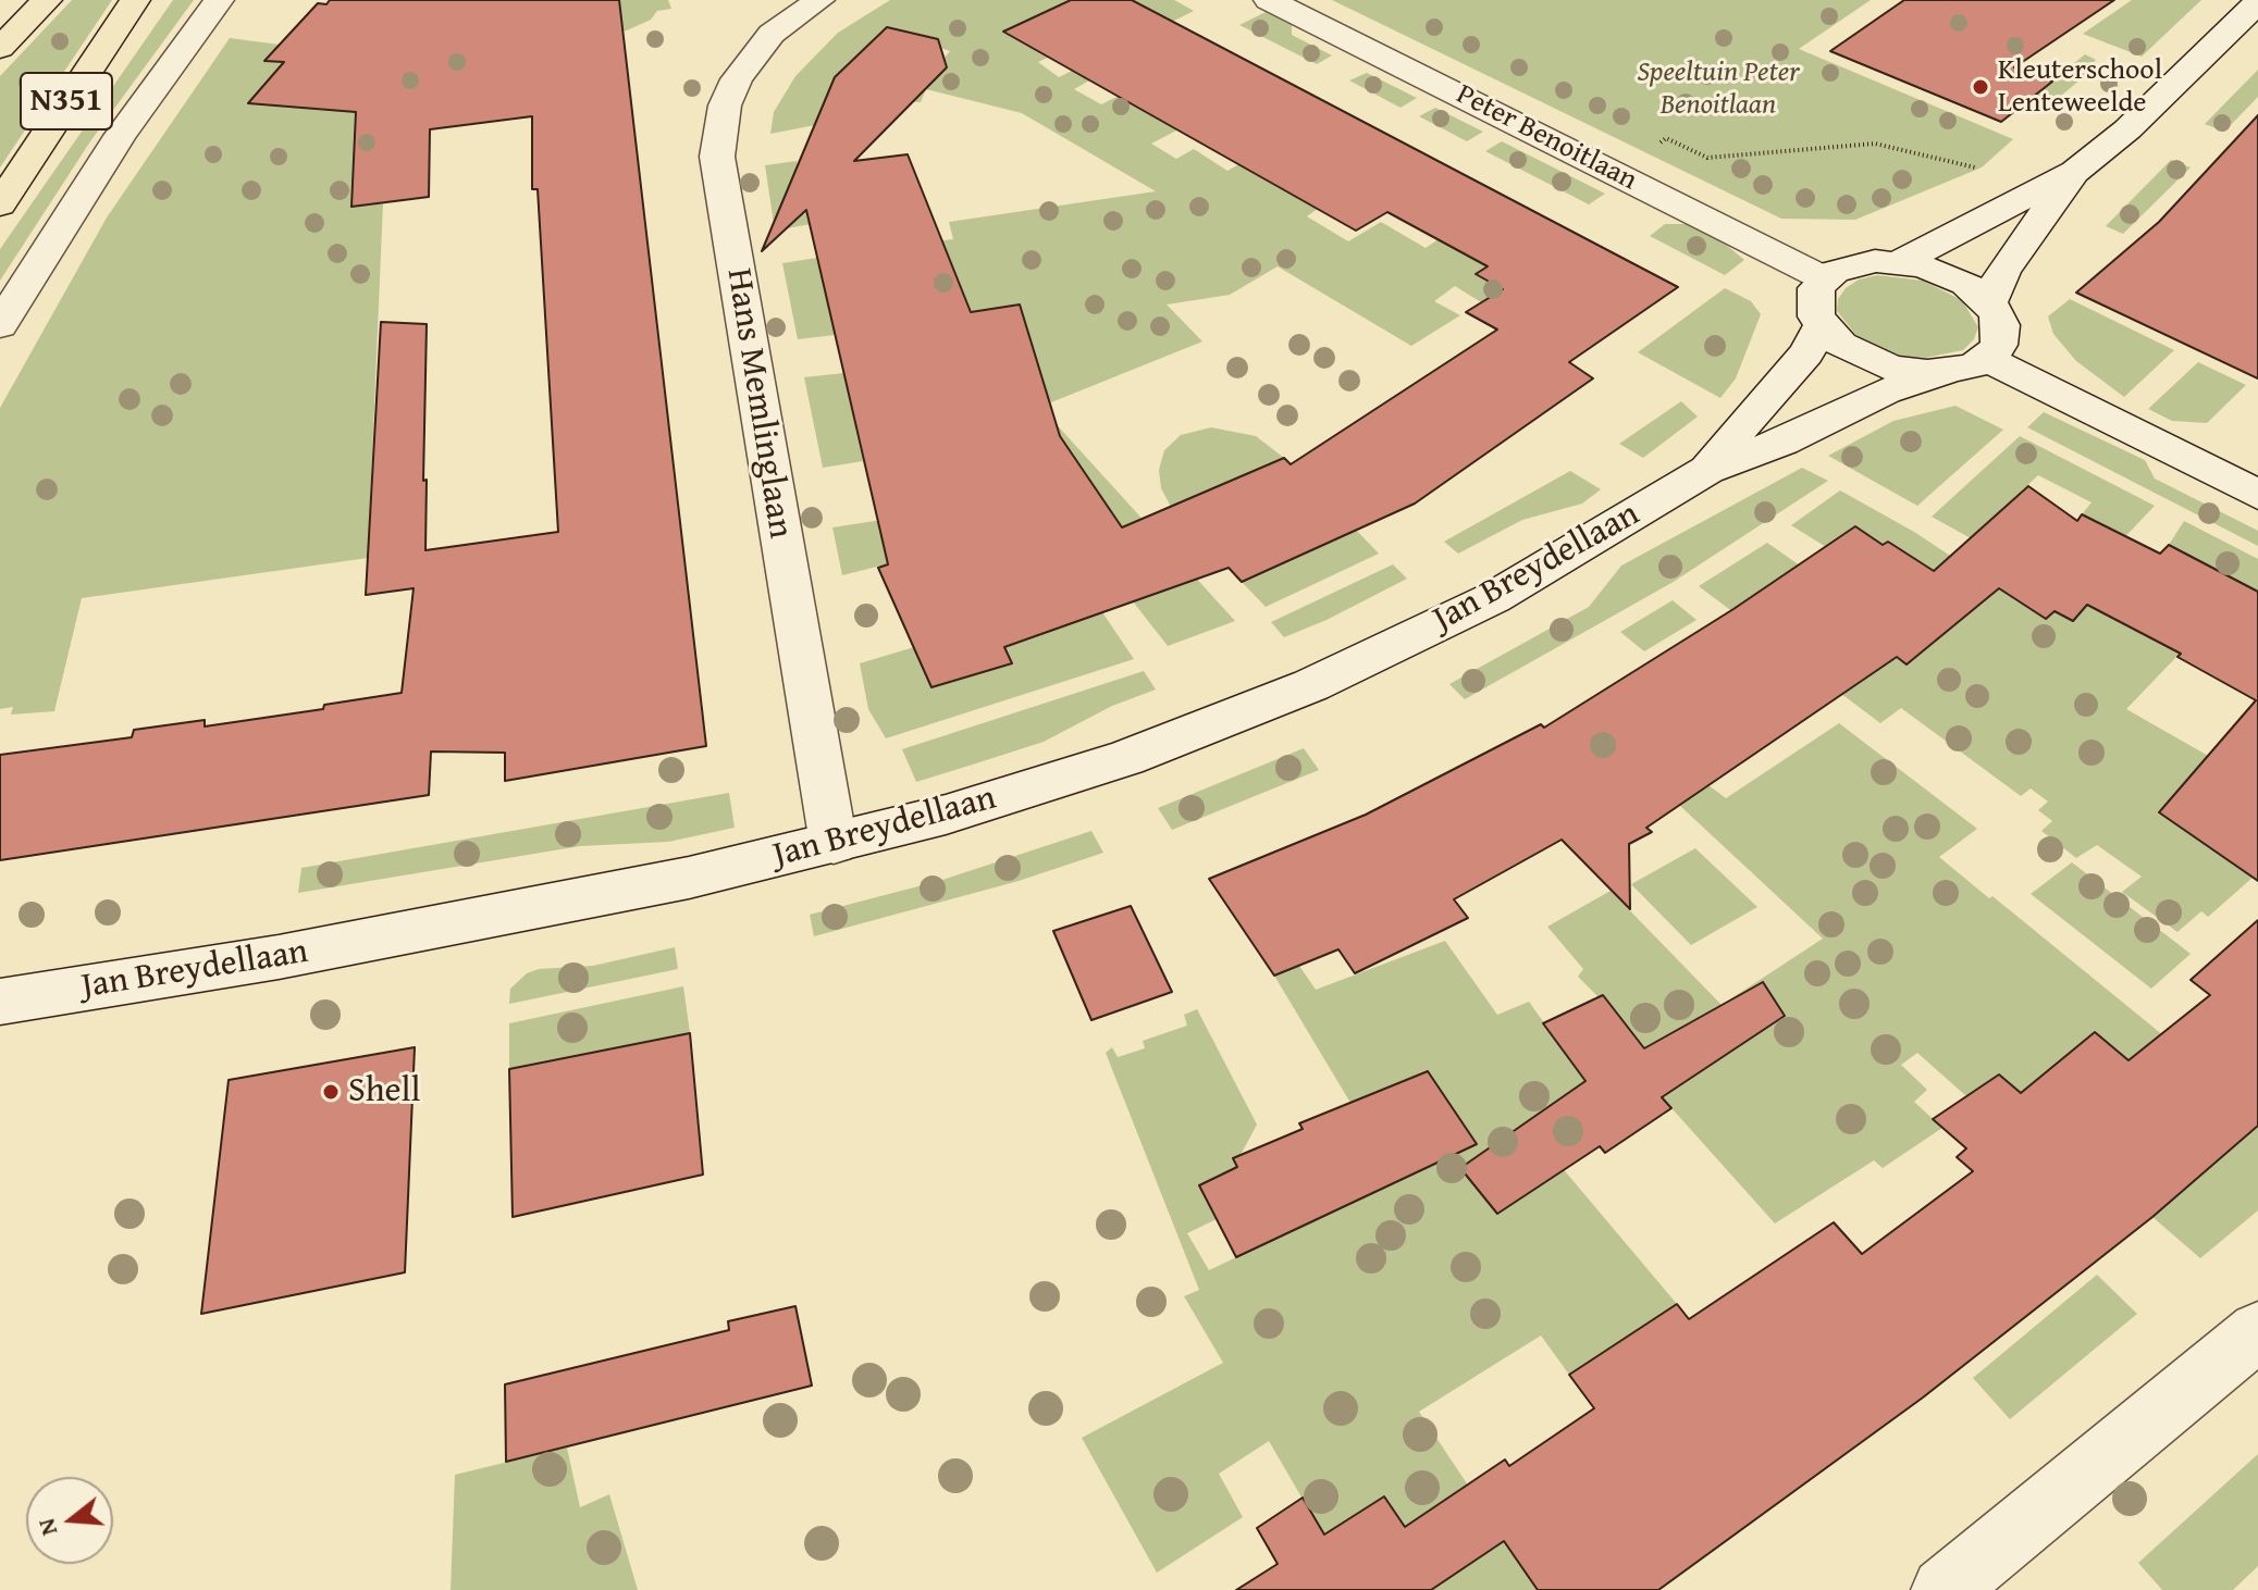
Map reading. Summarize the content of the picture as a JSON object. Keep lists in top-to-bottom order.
{
  "streets": {
    "main road": ["N351"],
    "street": ["Peter Benoitlaan", "Hans Memlinglaan", "Jan Breydellaan"]
  },
  "crossings": [
    ["Hans Memlinglaan", "Jan Breydellaan"]
  ],
  "parks": ["Speeltuin Peter Benoitlaan"],
  "places": ["Kleuterschool Lenteweelde", "Shell"],
  "north": "left"
}
